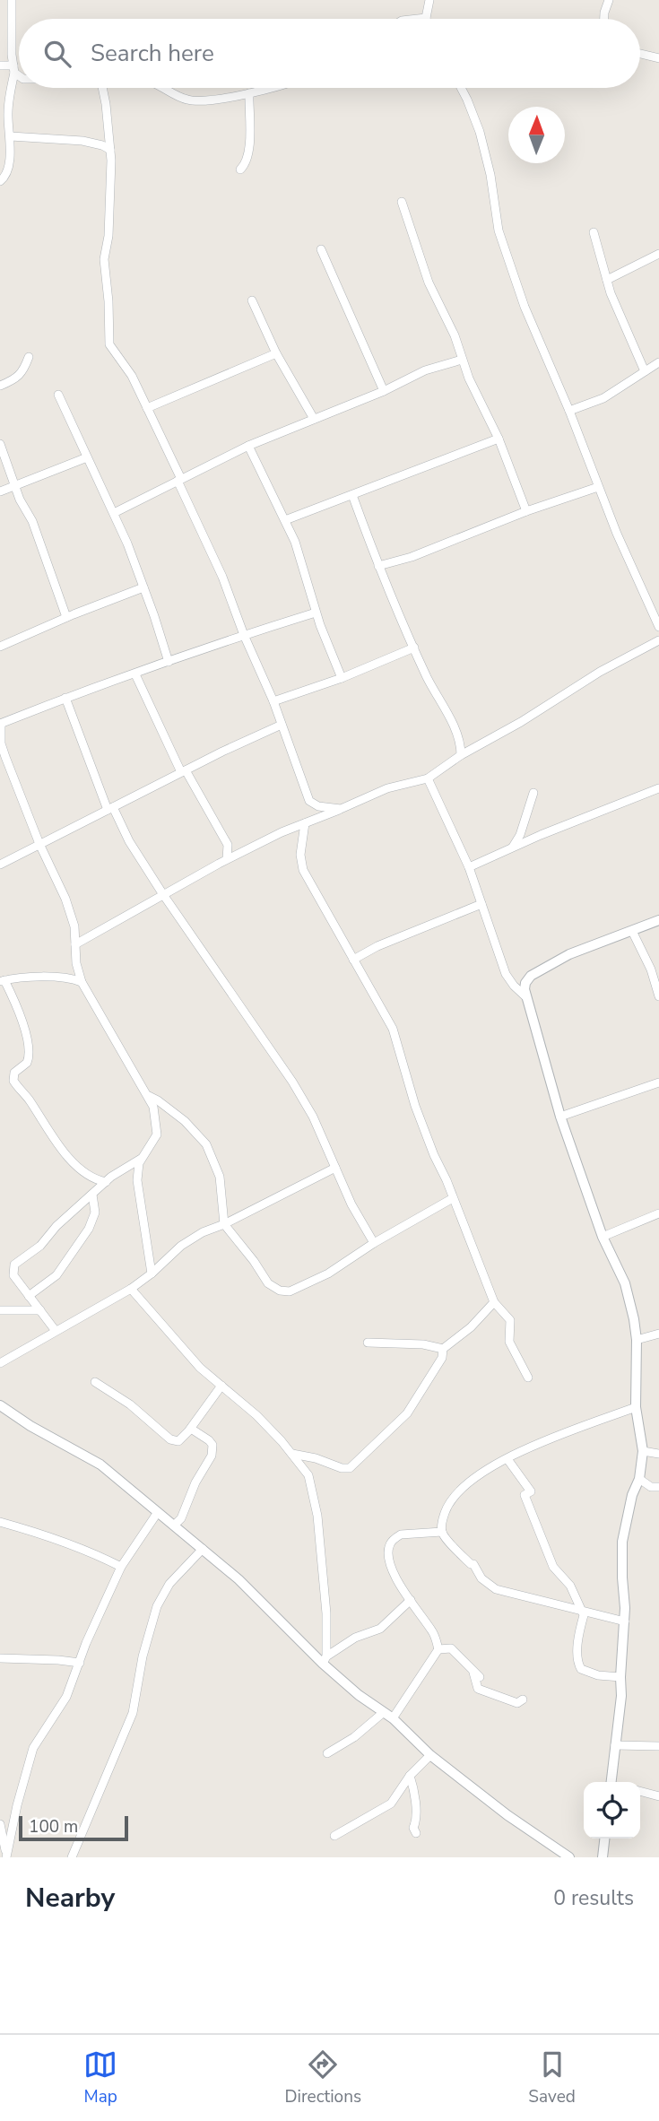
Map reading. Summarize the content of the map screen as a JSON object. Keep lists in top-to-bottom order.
{
  "scale_bar": "100 m",
  "north": "top",
  "page": {
    "search": "Search here",
    "scale": "100 m",
    "heading": ["Nearby", "0 results"],
    "nav": ["Map", "Directions", "Saved"]
  }
}
